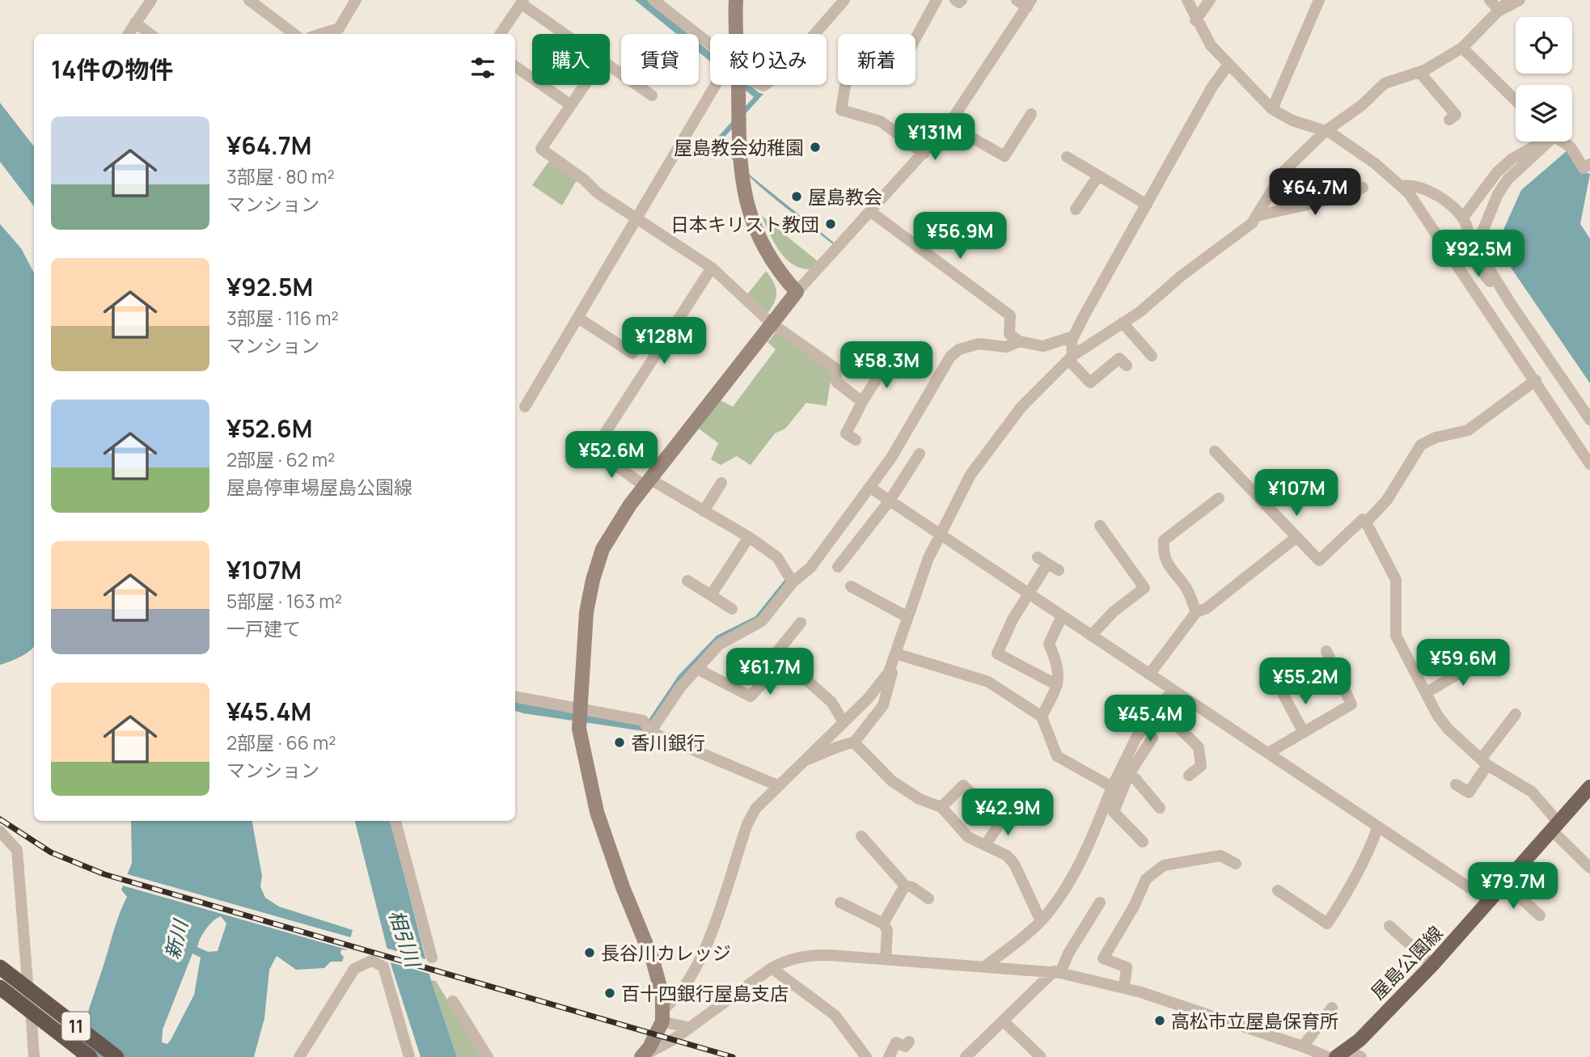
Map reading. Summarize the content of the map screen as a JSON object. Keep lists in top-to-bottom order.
{
  "streets": {
    "highway": ["11"],
    "main road": ["屋島公園線"]
  },
  "water": ["相引川", "新川"],
  "places": [
    "屋島教会幼稚園",
    "屋島教会",
    "日本キリスト教団",
    "香川銀行",
    "長谷川カレッジ",
    "百十四銀行屋島支店",
    "高松市立屋島保育所"
  ],
  "page": {
    "chip": [
      "購入",
      "賃貸",
      "絞り込み",
      "新着"
    ],
    "heading": "14件の物件",
    "list": [
      {
        "name": "¥64.7M",
        "note": "3部屋 · 80 m² · マンション"
      },
      {
        "name": "¥92.5M",
        "note": "3部屋 · 116 m² · マンション"
      },
      {
        "name": "¥52.6M",
        "note": "2部屋 · 62 m² · 屋島停車場屋島公園線"
      },
      {
        "name": "¥107M",
        "note": "5部屋 · 163 m² · 一戸建て"
      },
      {
        "name": "¥45.4M",
        "note": "2部屋 · 66 m² · マンション"
      }
    ],
    "price": [
      "¥131M",
      "¥64.7M",
      "¥56.9M",
      "¥92.5M",
      "¥128M",
      "¥58.3M",
      "¥52.6M",
      "¥107M",
      "¥59.6M",
      "¥61.7M",
      "¥55.2M",
      "¥45.4M",
      "¥42.9M",
      "¥79.7M"
    ]
  }
}
